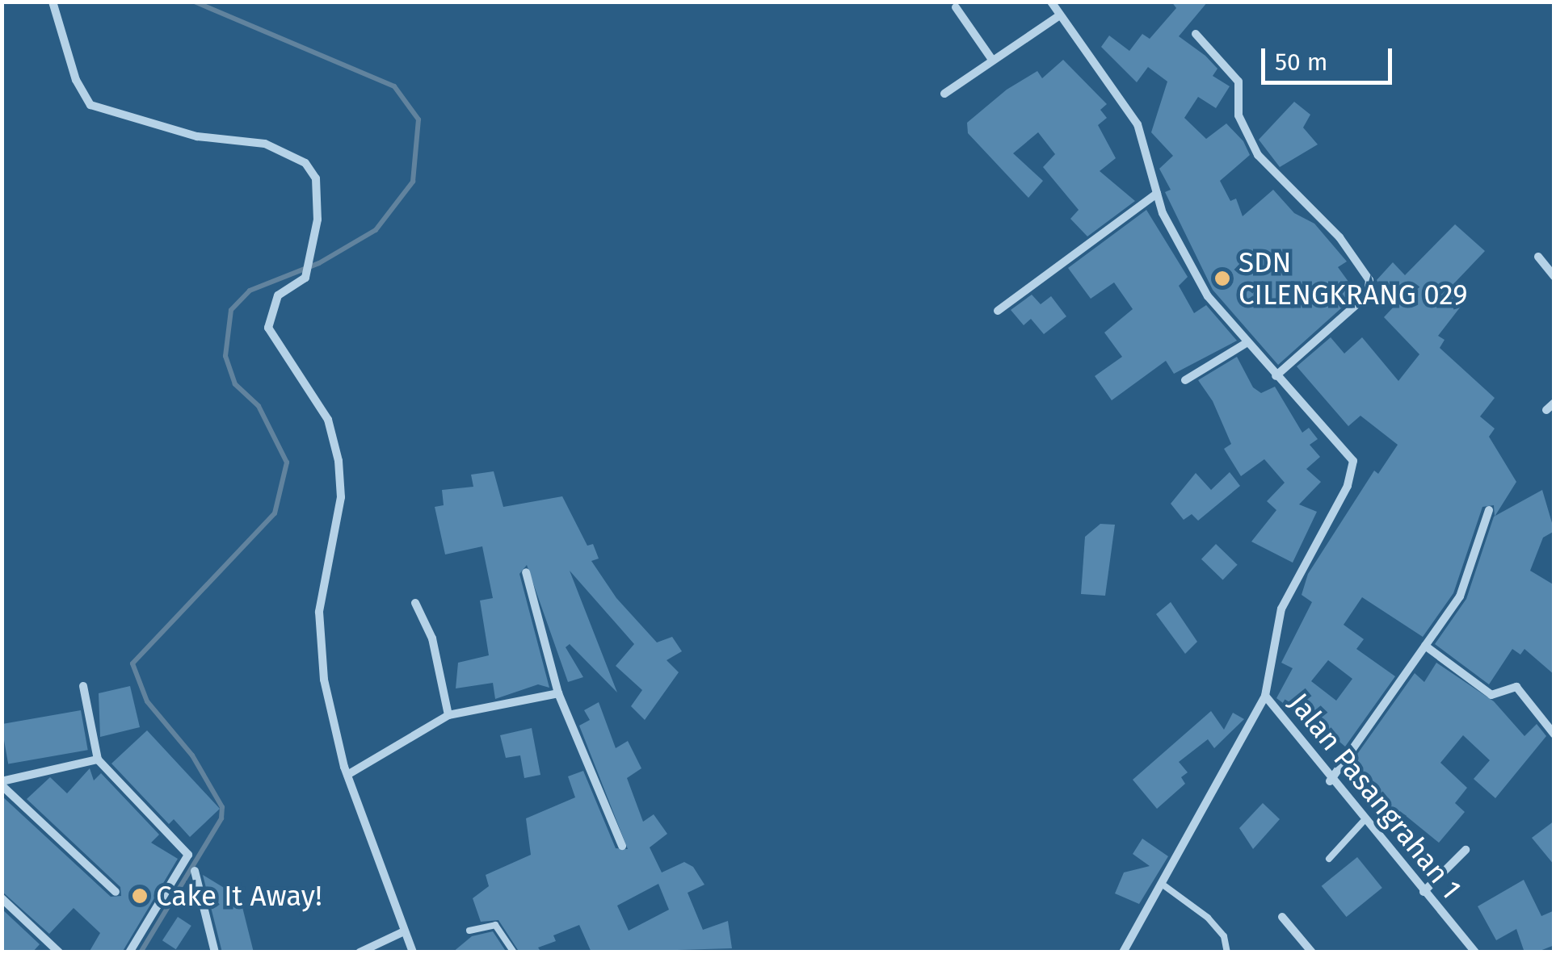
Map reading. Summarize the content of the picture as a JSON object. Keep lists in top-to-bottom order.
{
  "streets": {
    "street": ["Jalan Pasangrahan 1"]
  },
  "places": ["SDN CILENGKRANG 029", "Cake It Away!"],
  "scale_bar": "50 m"
}
